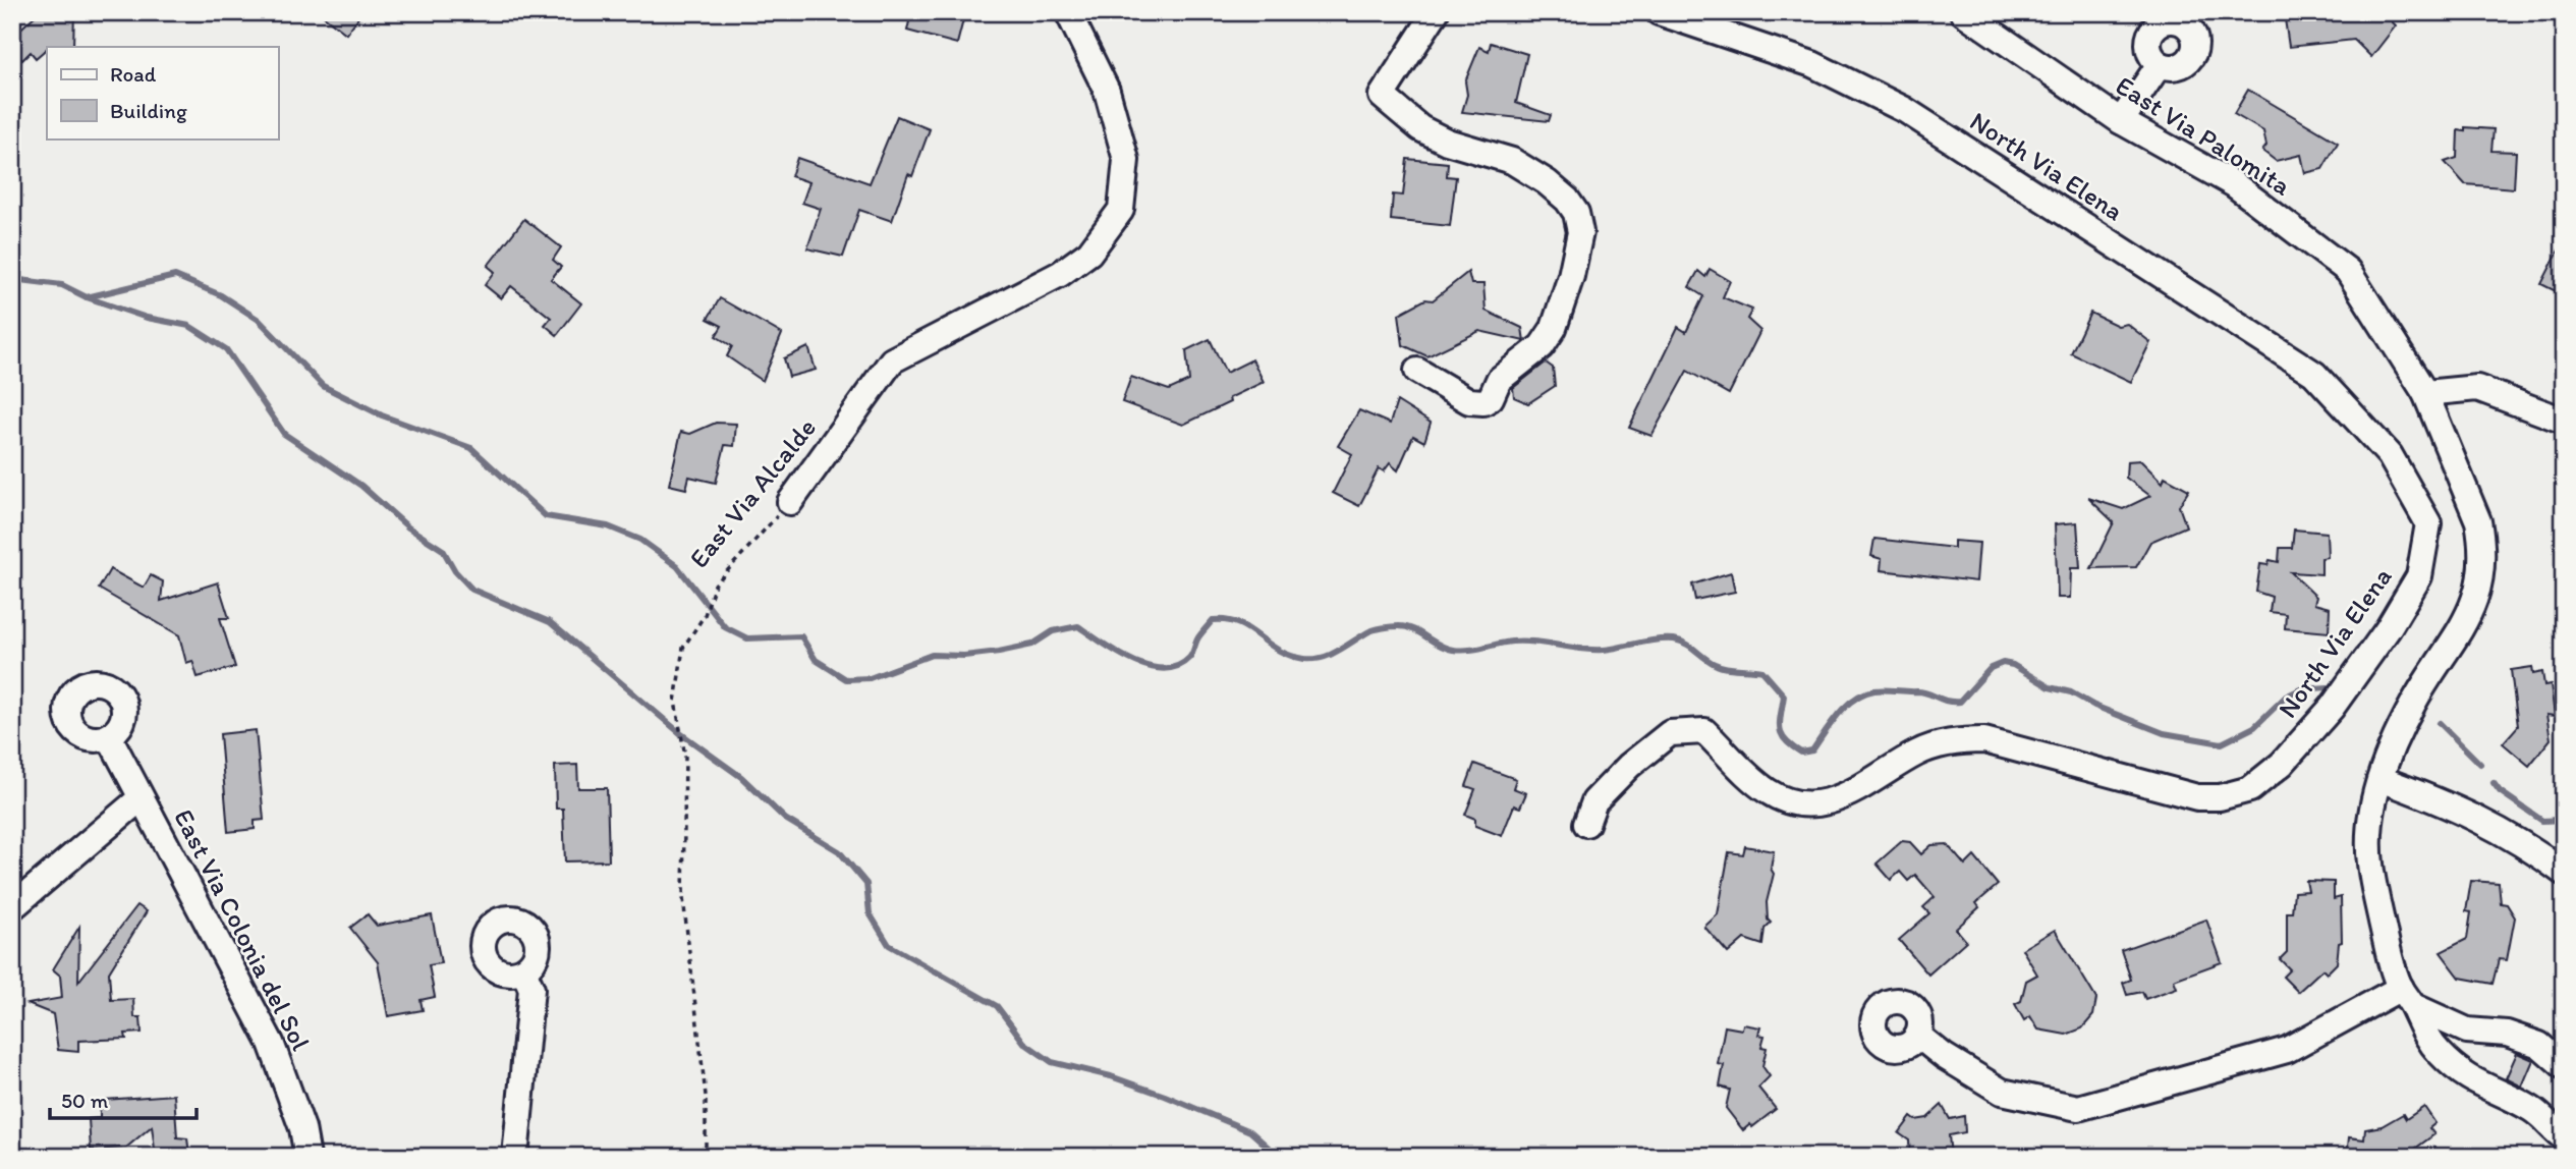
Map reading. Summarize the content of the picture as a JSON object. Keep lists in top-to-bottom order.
{
  "streets": {
    "street": [
      "East Via Palomita",
      "North Via Elena",
      "East Via Alcalde",
      "East Via Colonia del Sol"
    ]
  },
  "legend": ["Road", "Building"],
  "scale_bar": "50 m"
}
